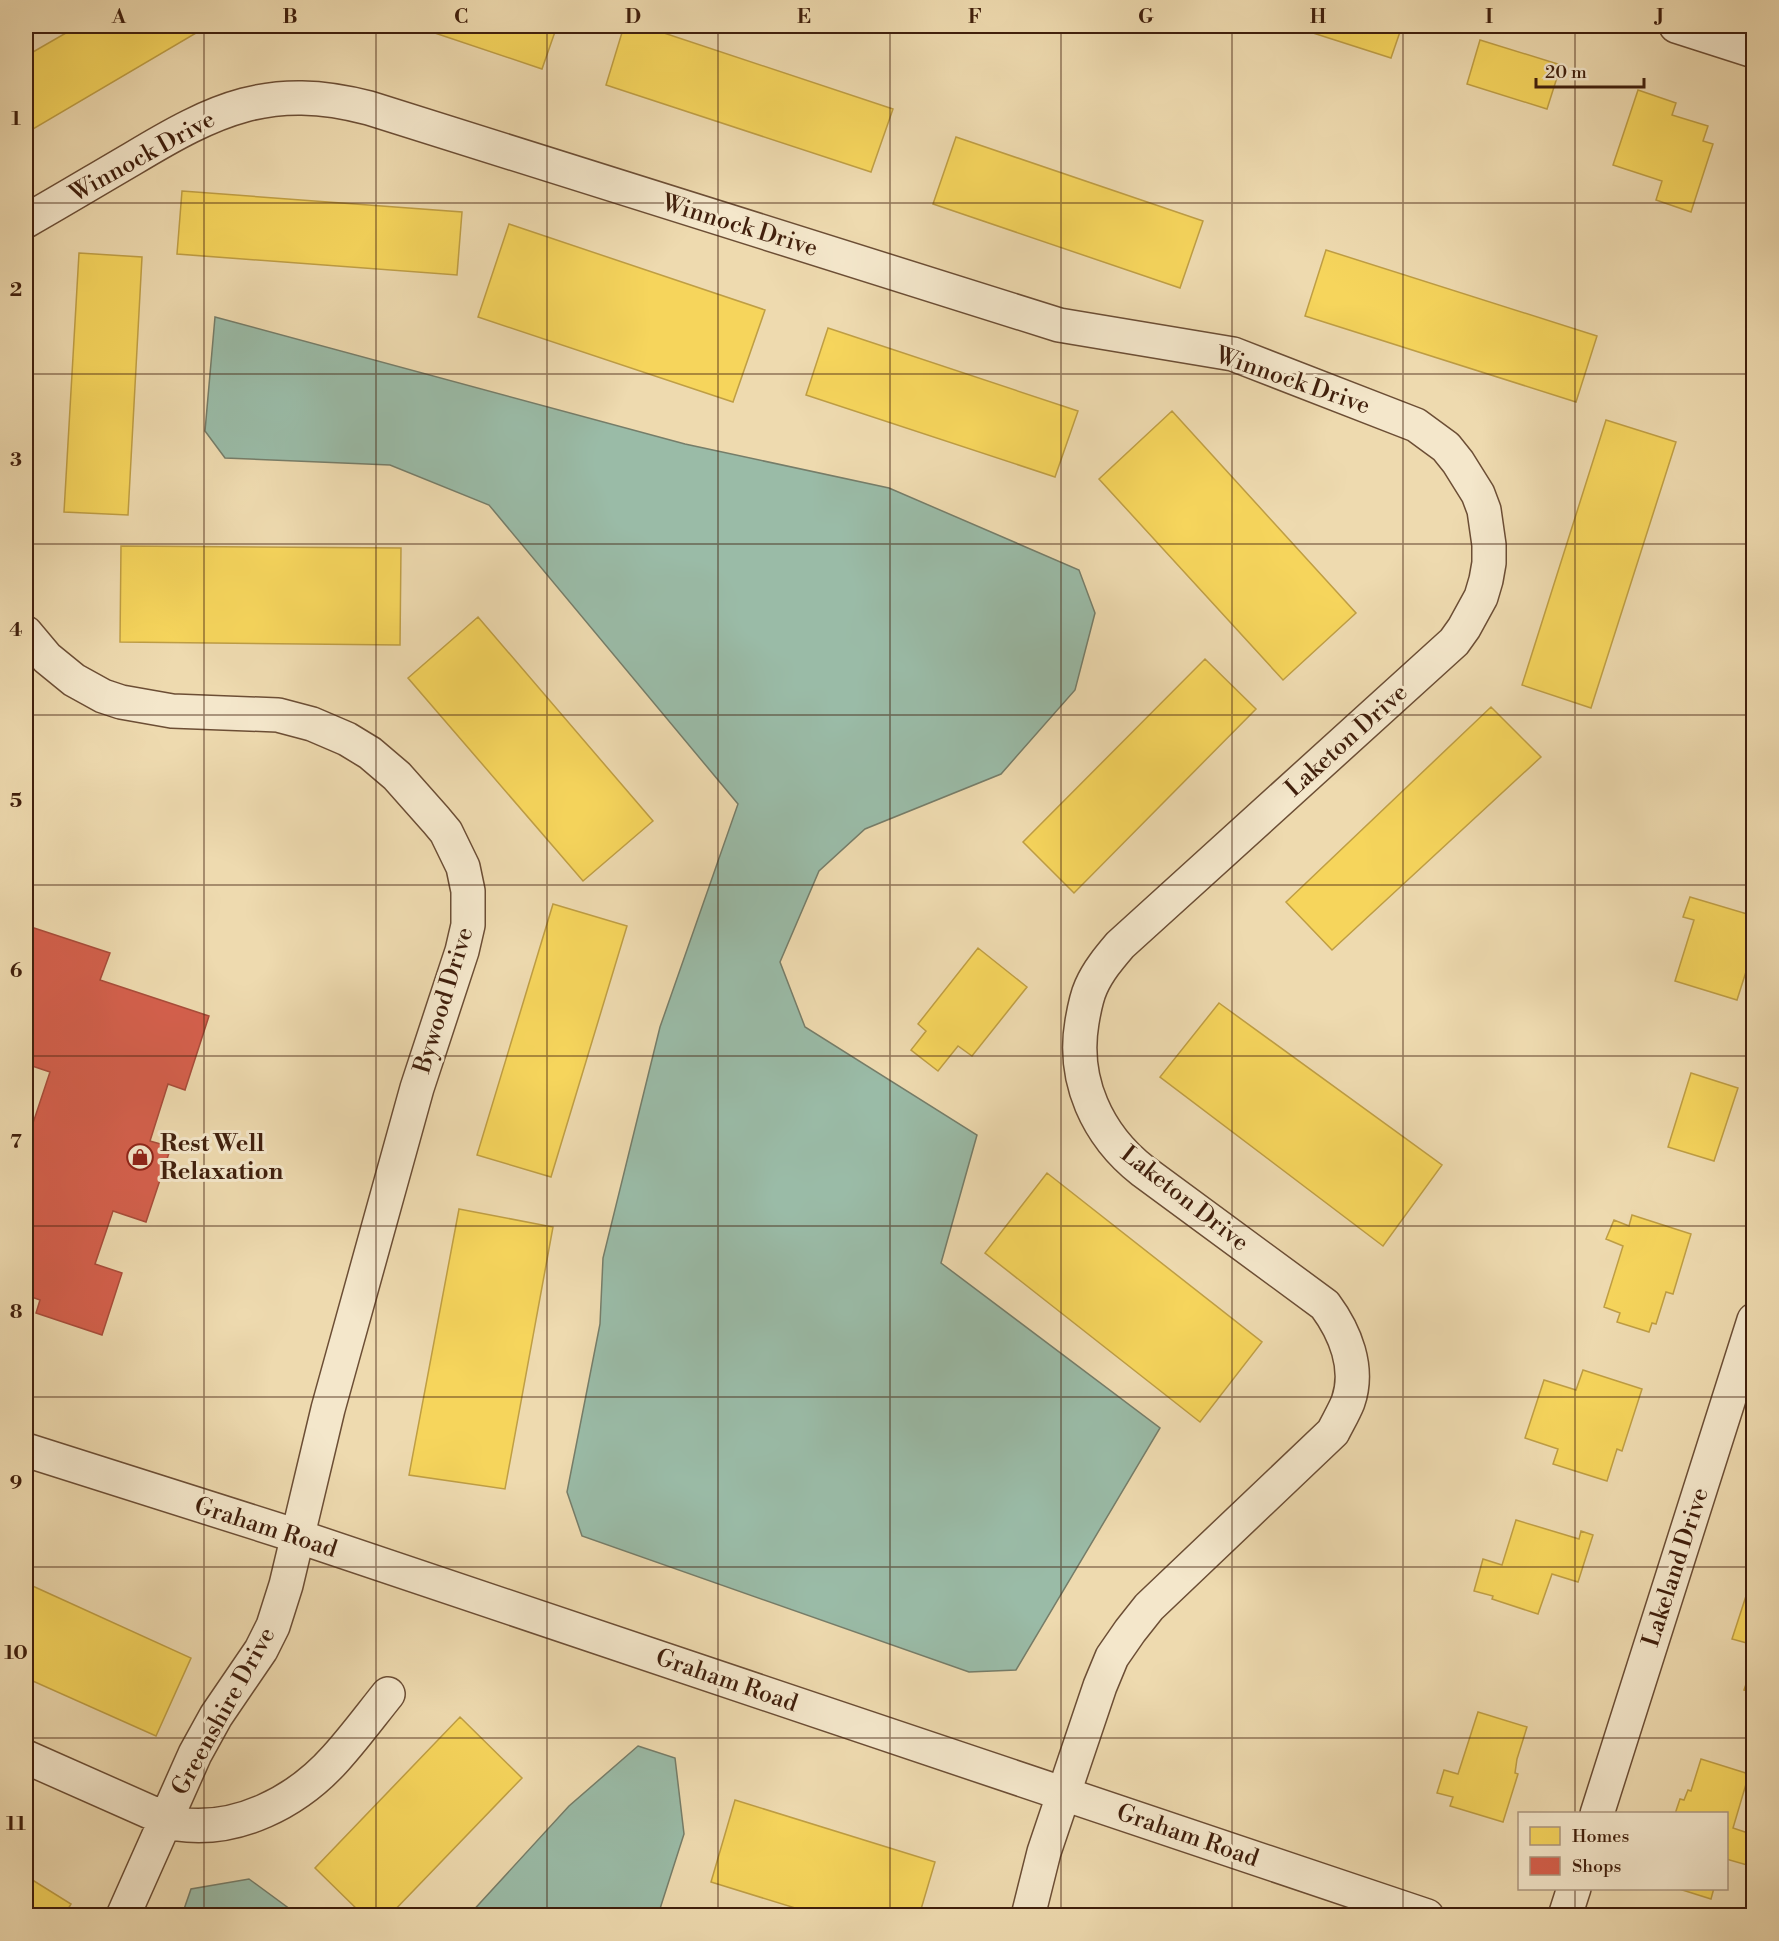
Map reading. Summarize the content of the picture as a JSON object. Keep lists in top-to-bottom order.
{
  "streets": {
    "street": [
      "Winnock Drive",
      "Laketon Drive",
      "Bywood Drive",
      "Graham Road",
      "Lakeland Drive",
      "Greenshire Drive"
    ]
  },
  "crossings": [
    ["Winnock Drive", "Laketon Drive"],
    ["Laketon Drive", "Graham Road"],
    ["Bywood Drive", "Graham Road"],
    ["Bywood Drive", "Greenshire Drive"],
    ["Graham Road", "Greenshire Drive"]
  ],
  "places": {
    "shop": ["Rest Well Relaxation"]
  },
  "legend": ["Homes", "Shops"],
  "scale_bar": "20 m",
  "grid": {
    "columns": [
      "A",
      "B",
      "C",
      "D",
      "E",
      "F",
      "G",
      "H",
      "I",
      "J"
    ],
    "rows": [
      "1",
      "2",
      "3",
      "4",
      "5",
      "6",
      "7",
      "8",
      "9",
      "10",
      "11"
    ]
  }
}
